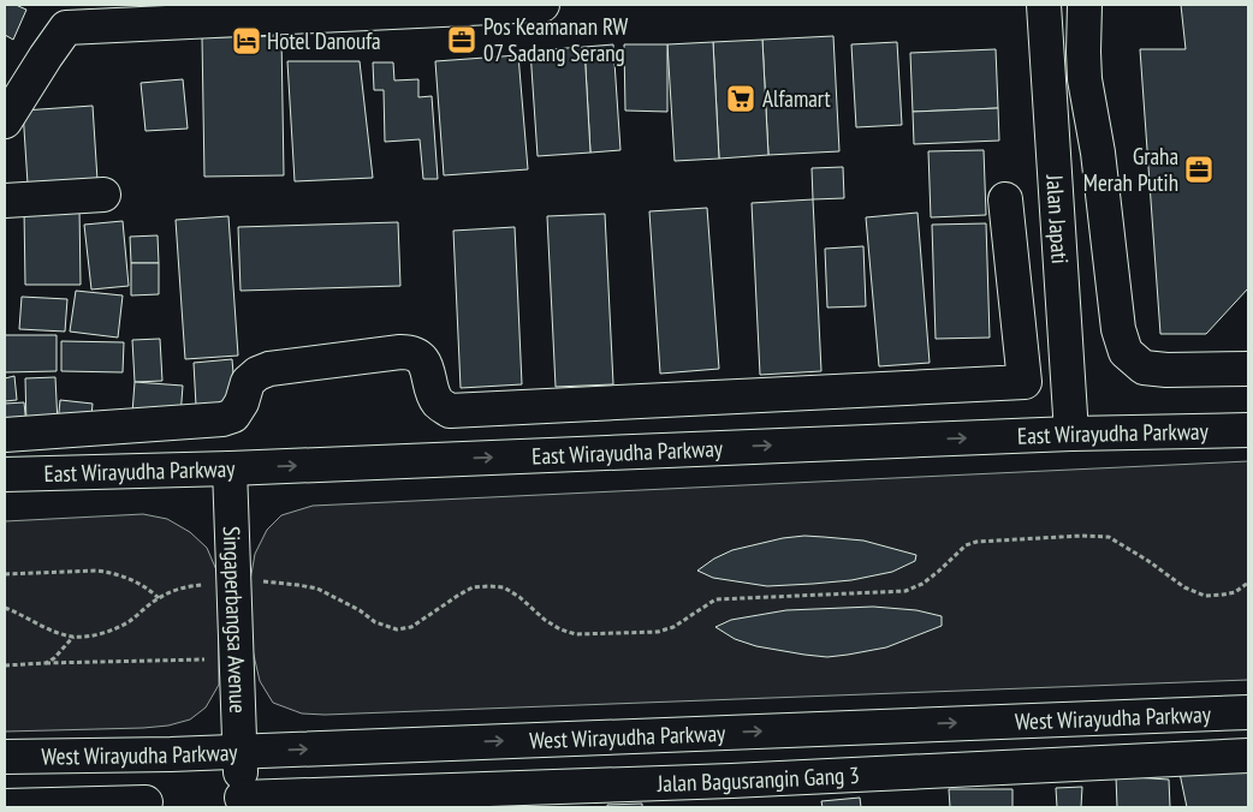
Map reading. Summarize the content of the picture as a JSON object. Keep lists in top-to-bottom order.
{
  "streets": {
    "street": [
      "Jalan Japati",
      "East Wirayudha Parkway",
      "Singaperbangsa Avenue",
      "West Wirayudha Parkway",
      "Jalan Bagusrangin Gang 3"
    ]
  },
  "crossings": [
    ["Jalan Japati", "East Wirayudha Parkway"],
    ["East Wirayudha Parkway", "Singaperbangsa Avenue"],
    ["Singaperbangsa Avenue", "West Wirayudha Parkway"],
    ["Singaperbangsa Avenue", "Jalan Bagusrangin Gang 3"]
  ],
  "one_way": ["West Wirayudha Parkway"],
  "places": {
    "office": ["Pos Keamanan RW 07 Sadang Serang", "Graha Merah Putih"],
    "hotel": ["Hotel Danoufa"],
    "supermarket": ["Alfamart"]
  }
}
